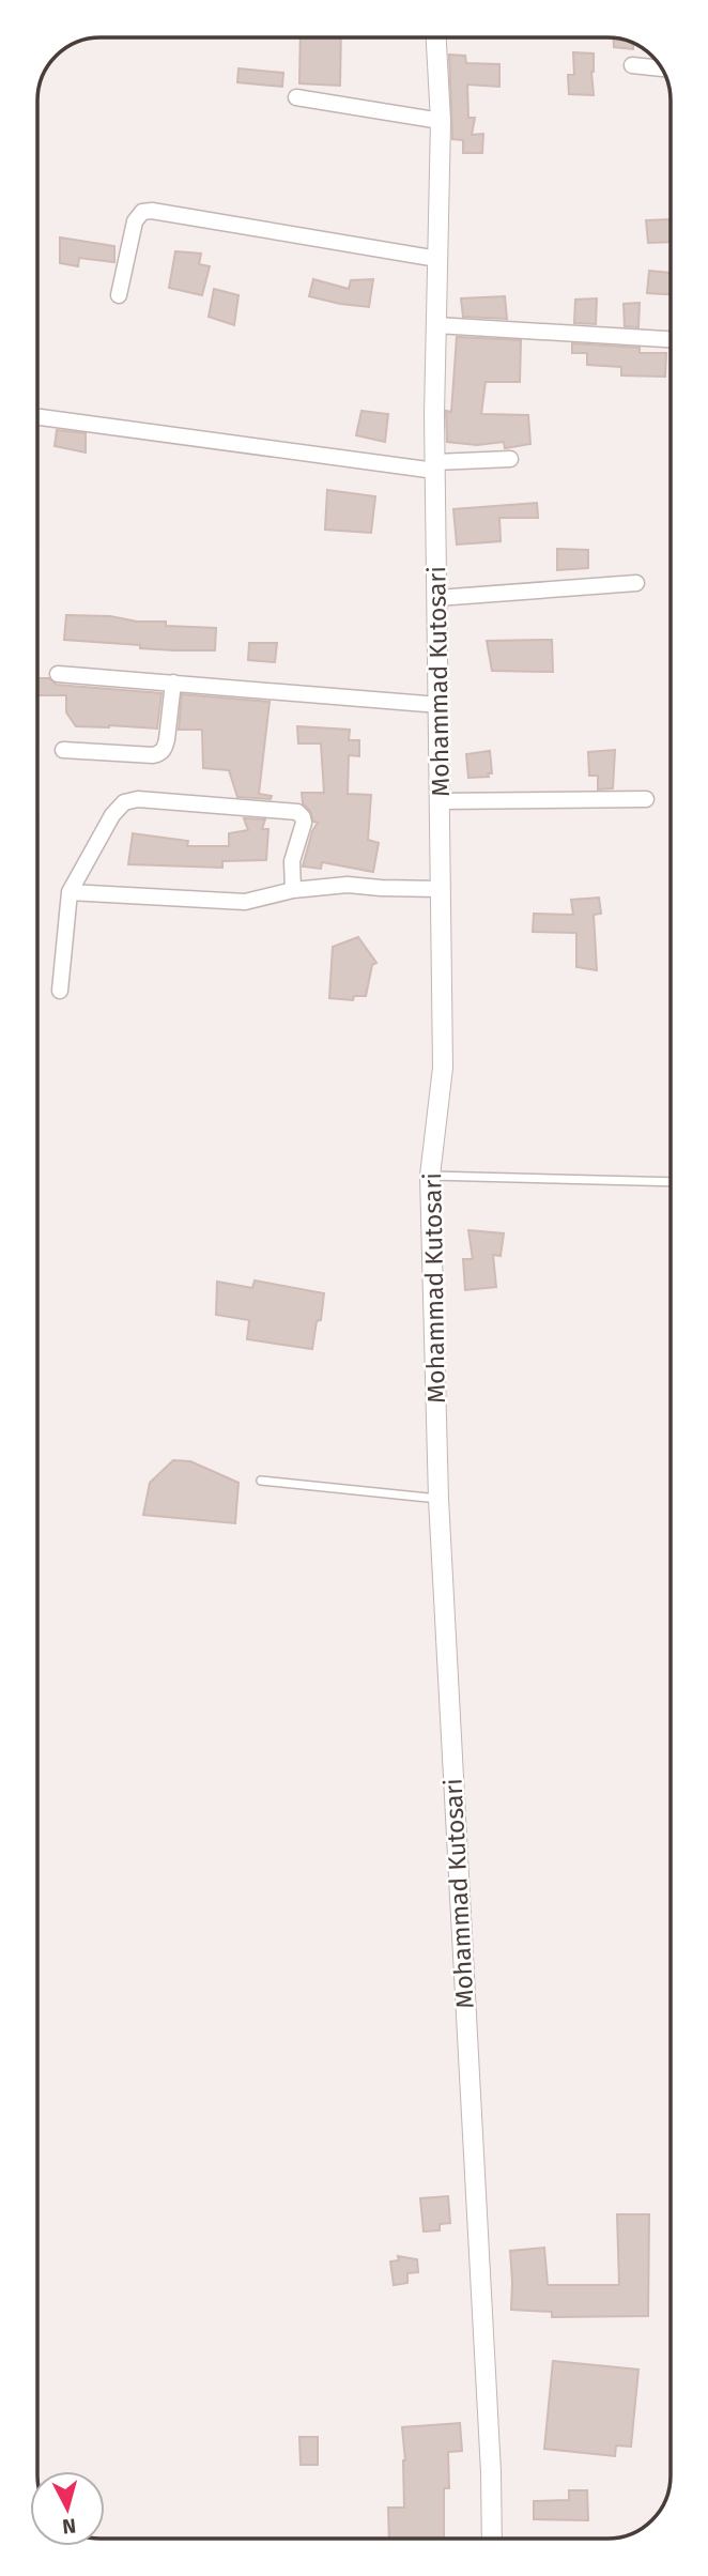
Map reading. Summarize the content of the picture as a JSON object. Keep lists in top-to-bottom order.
{
  "streets": {
    "street": ["Mohammad Kutosari"]
  },
  "north": "bottom"
}
